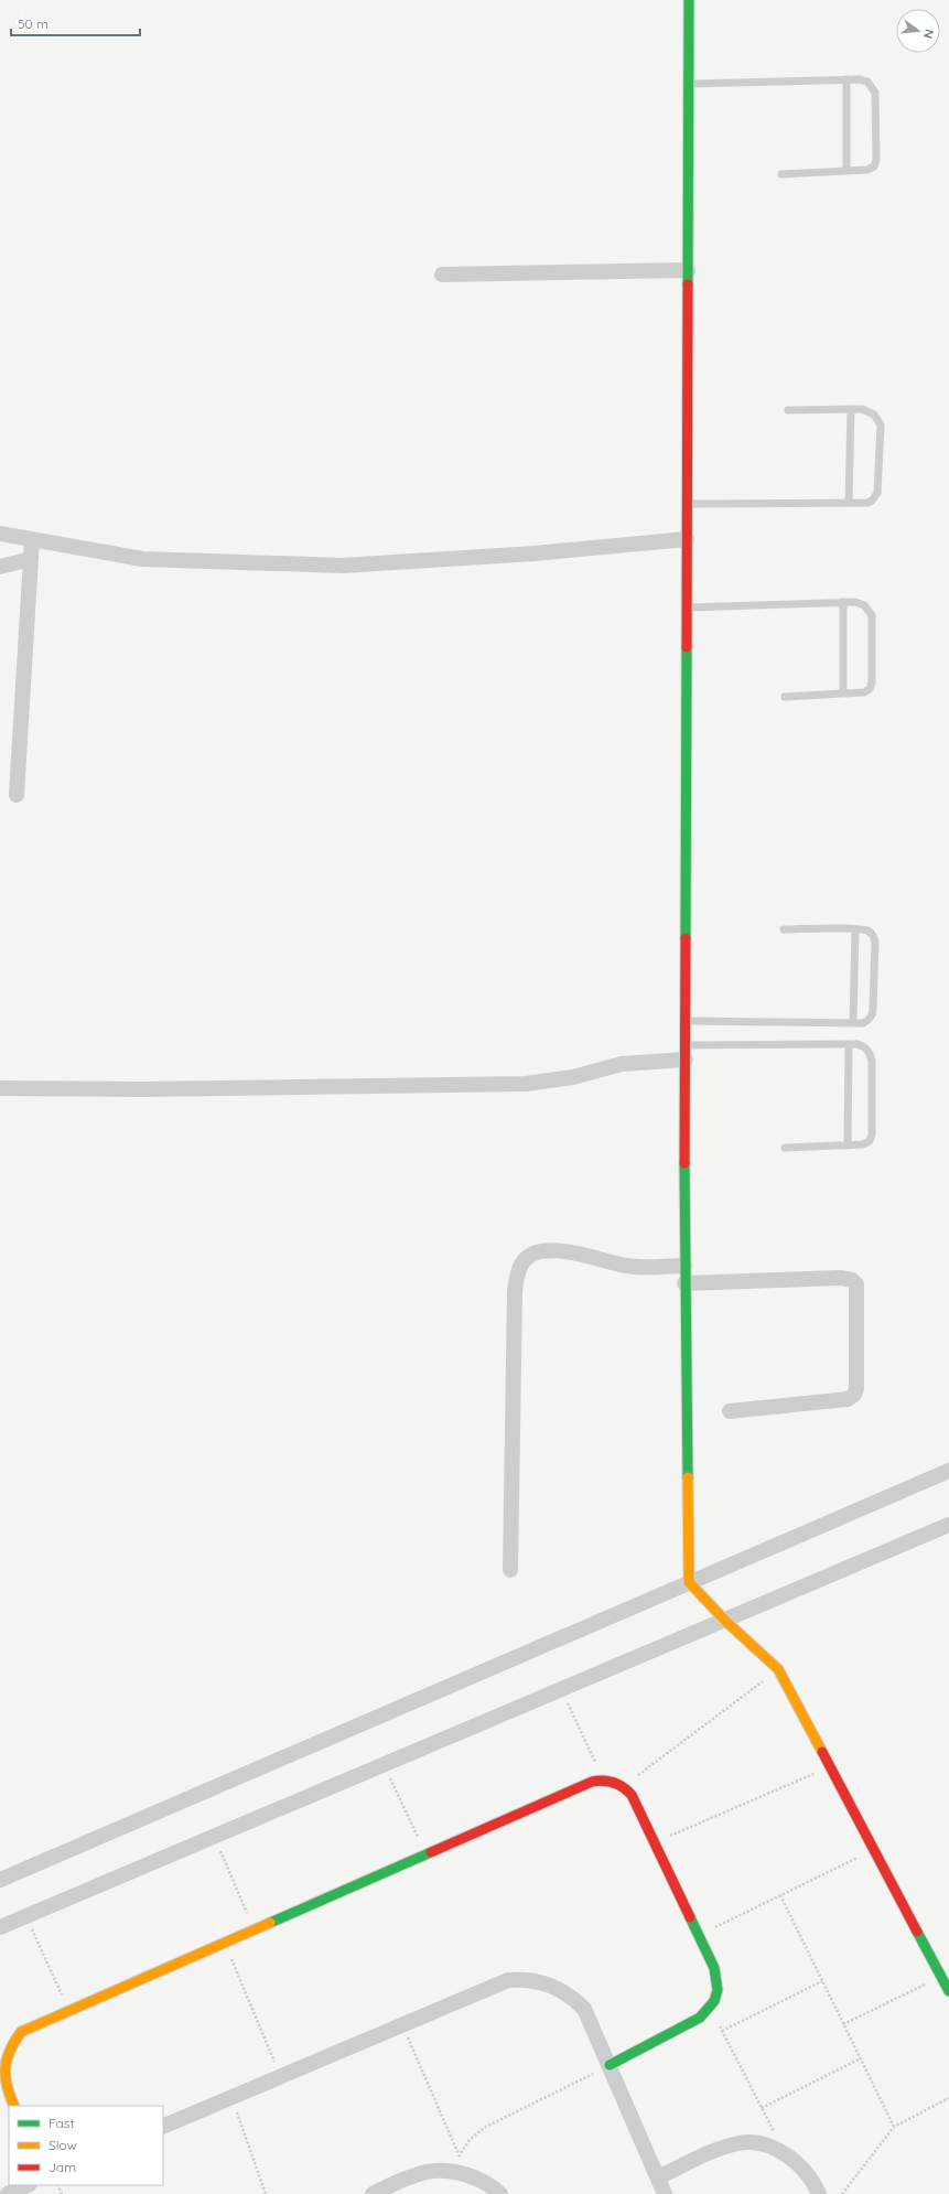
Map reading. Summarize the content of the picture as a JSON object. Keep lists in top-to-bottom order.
{
  "legend": ["Fast", "Slow", "Jam"],
  "scale_bar": "50 m",
  "north": "right"
}
